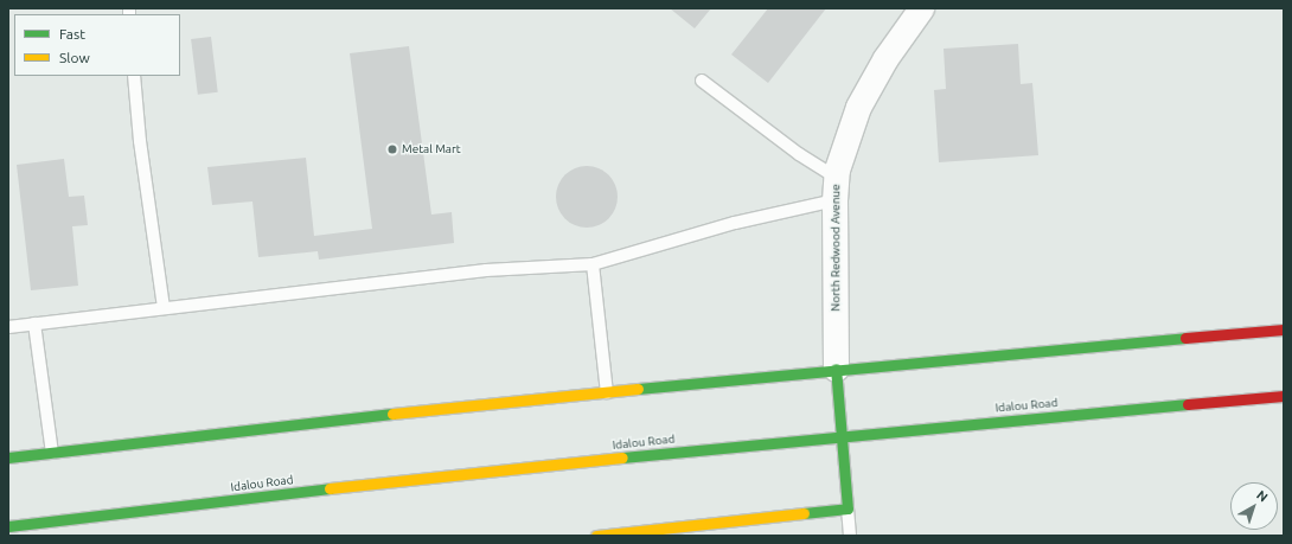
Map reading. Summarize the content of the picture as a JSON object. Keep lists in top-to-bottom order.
{
  "streets": {
    "main road": ["North Redwood Avenue", "Idalou Road"]
  },
  "crossings": [
    ["North Redwood Avenue", "Idalou Road"]
  ],
  "places": ["Metal Mart"],
  "legend": ["Fast", "Slow"],
  "north": "top right"
}
